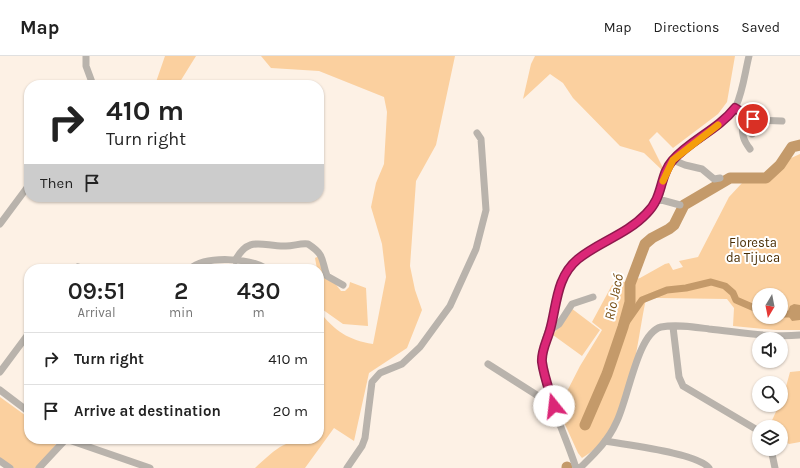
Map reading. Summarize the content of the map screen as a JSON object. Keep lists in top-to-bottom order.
{
  "water": ["Rio Jacó"],
  "parks": ["Floresta da Tijuca"],
  "north": "bottom",
  "page": {
    "header": "Map",
    "nav": ["Map", "Directions", "Saved"],
    "turn": ["410 m", "Turn right"],
    "then": "Then",
    "eta": [
      "09:51",
      "Arrival",
      "2",
      "min",
      "430",
      "m"
    ],
    "list": [
      {
        "name": "Turn right",
        "value": "410 m"
      },
      {
        "name": "Arrive at destination",
        "value": "20 m"
      }
    ]
  }
}
